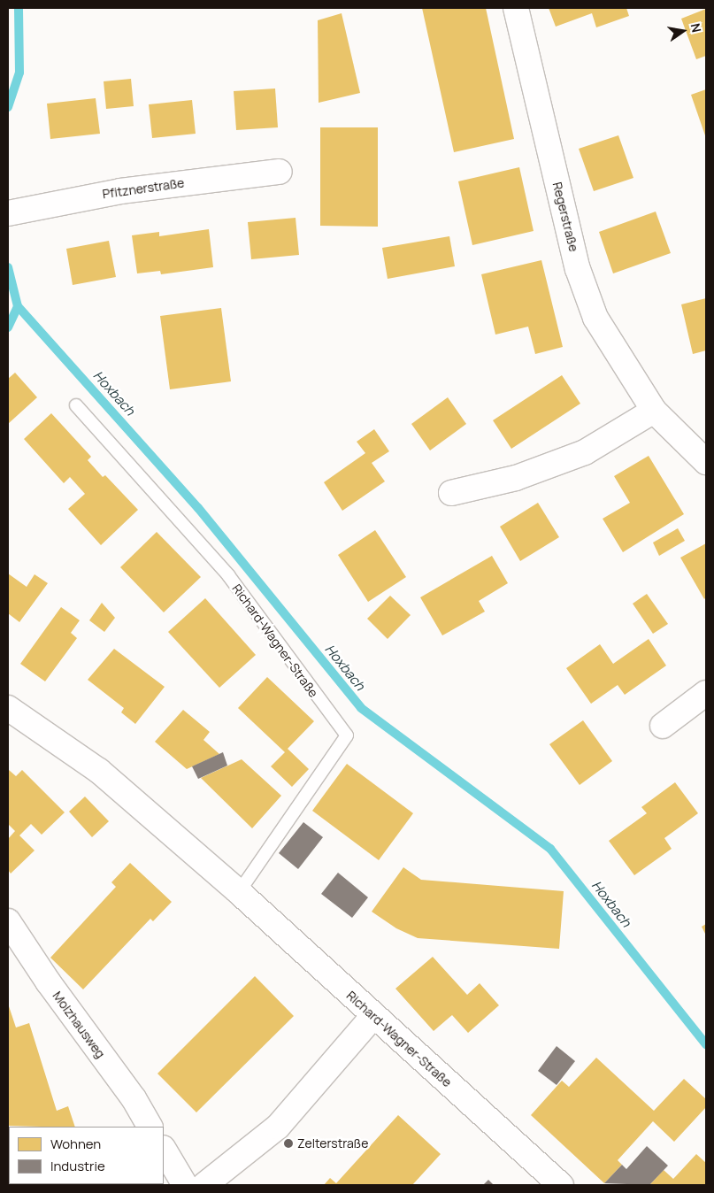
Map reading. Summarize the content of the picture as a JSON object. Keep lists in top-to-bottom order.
{
  "streets": {
    "street": [
      "Pfitznerstraße",
      "Regerstraße",
      "Richard-Wagner-Straße",
      "Molzhausweg"
    ]
  },
  "water": ["Hoxbach"],
  "places": ["Zelterstraße"],
  "legend": ["Wohnen", "Industrie"],
  "north": "right"
}
